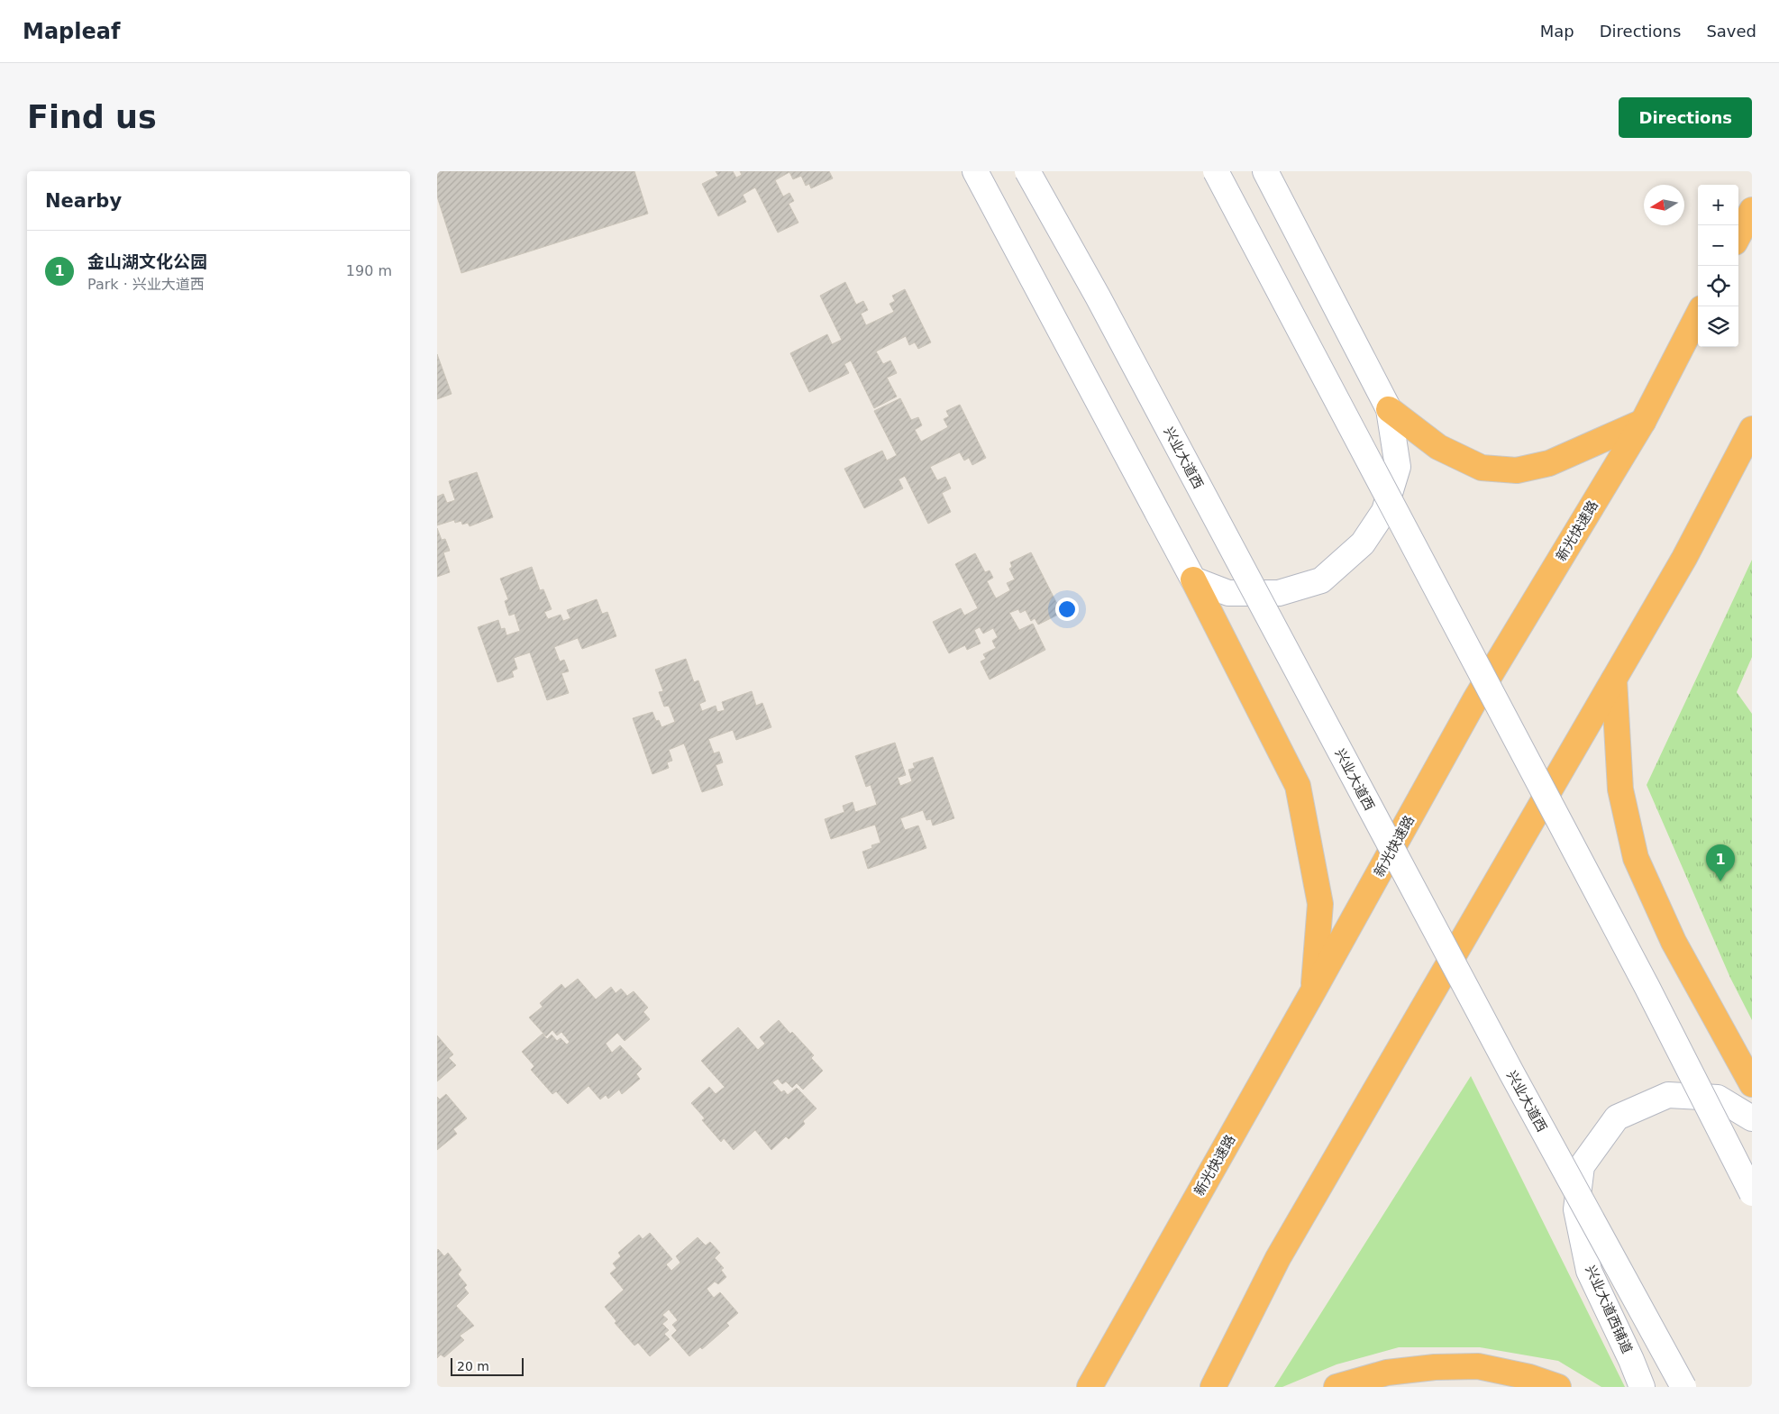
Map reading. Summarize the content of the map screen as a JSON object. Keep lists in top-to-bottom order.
{
  "streets": {
    "highway": ["新光快速路"],
    "street": ["兴业大道西", "兴业大道西铺道"]
  },
  "scale_bar": "20 m",
  "north": "left",
  "page": {
    "header": "Mapleaf",
    "nav": ["Map", "Directions", "Saved"],
    "buttons": "Directions",
    "title": "Find us",
    "heading": "Nearby",
    "map_buttons": ["+", "−"],
    "list": [
      {
        "mark": "1",
        "name": "金山湖文化公园",
        "note": "Park · 兴业大道西",
        "value": "190 m"
      }
    ],
    "pins": "1",
    "scale": "20 m"
  }
}
